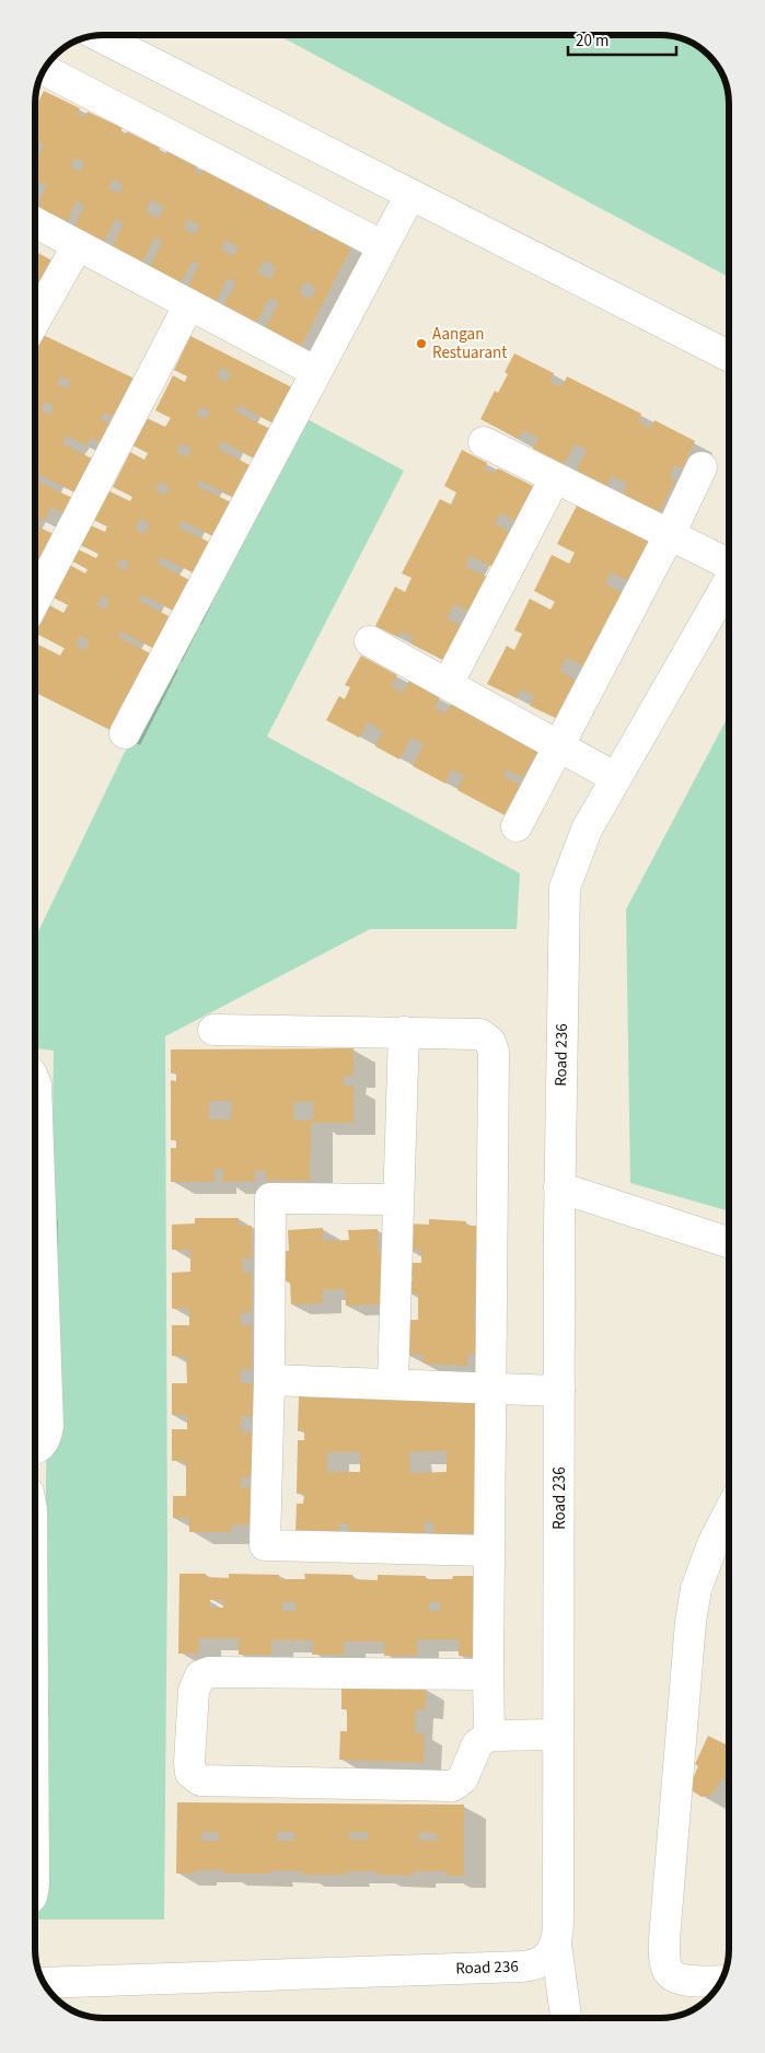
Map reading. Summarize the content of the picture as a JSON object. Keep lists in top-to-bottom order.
{
  "streets": {
    "street": ["Road 236"]
  },
  "places": ["Aangan Restuarant"],
  "scale_bar": "20 m"
}
